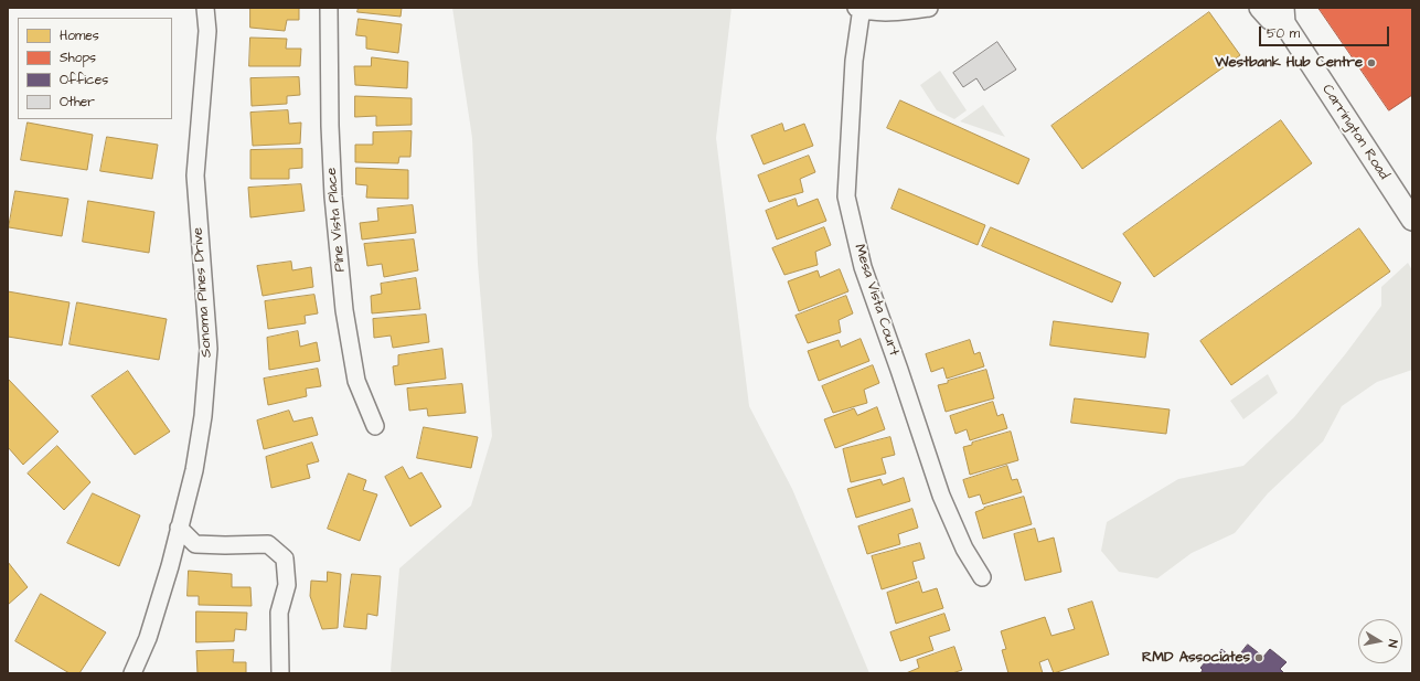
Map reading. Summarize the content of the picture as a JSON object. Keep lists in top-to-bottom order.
{
  "streets": {
    "street": [
      "Carrington Road",
      "Pine Vista Place",
      "Sonoma Pines Drive",
      "Mesa Vista Court"
    ]
  },
  "places": ["Westbank Hub Centre", "RMD Associates"],
  "legend": [
    "Homes",
    "Shops",
    "Offices",
    "Other"
  ],
  "scale_bar": "50 m",
  "north": "right"
}
